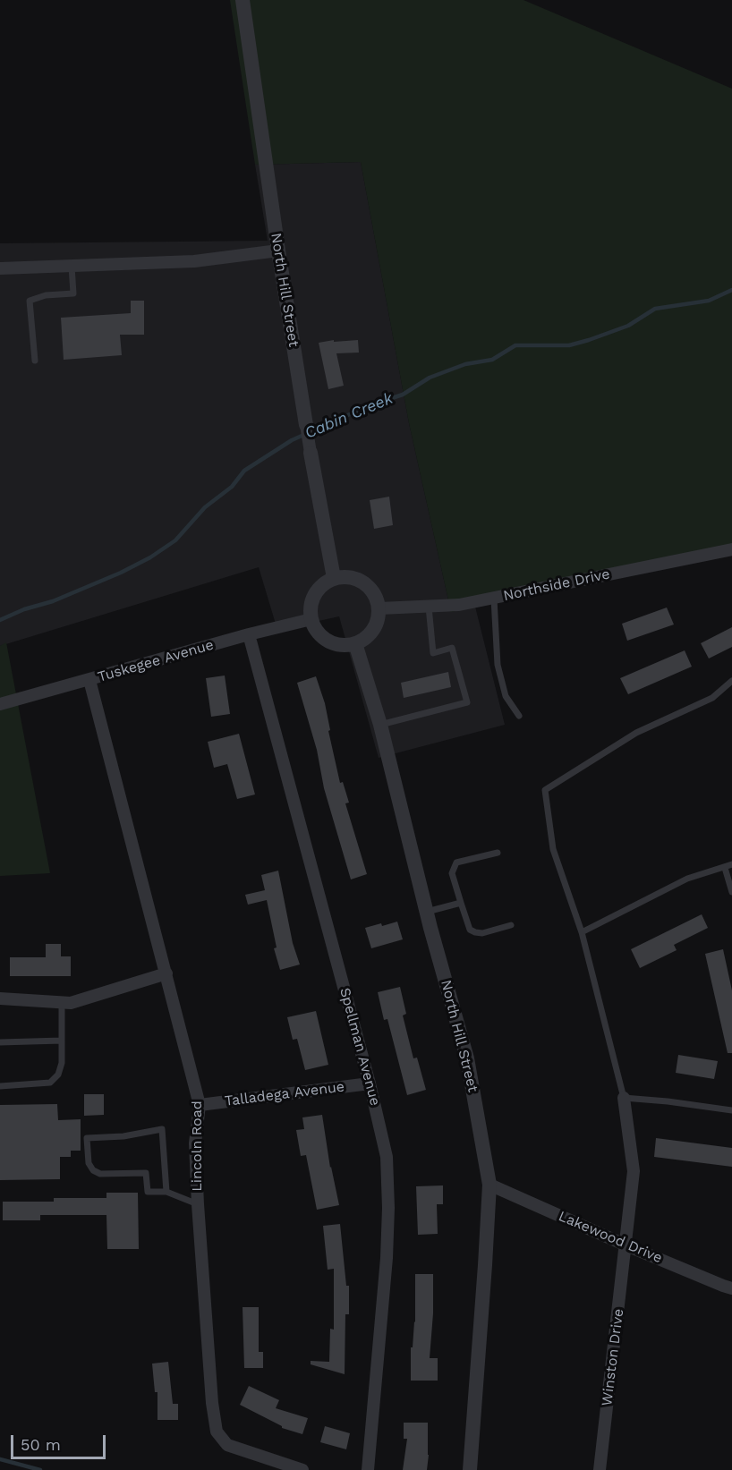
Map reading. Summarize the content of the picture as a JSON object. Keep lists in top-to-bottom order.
{
  "streets": {
    "street": [
      "North Hill Street",
      "Northside Drive",
      "Tuskegee Avenue",
      "Spellman Avenue",
      "Talladega Avenue",
      "Lincoln Road",
      "Lakewood Drive",
      "Winston Drive"
    ]
  },
  "crossings": [
    ["North Hill Street", "Northside Drive"],
    ["North Hill Street", "Tuskegee Avenue"],
    ["North Hill Street", "Lakewood Drive"],
    ["Northside Drive", "Tuskegee Avenue"],
    ["Tuskegee Avenue", "Spellman Avenue"],
    ["Tuskegee Avenue", "Lincoln Road"],
    ["Spellman Avenue", "Talladega Avenue"],
    ["Talladega Avenue", "Lincoln Road"],
    ["Lakewood Drive", "Winston Drive"]
  ],
  "water": ["Cabin Creek"],
  "scale_bar": "50 m"
}
